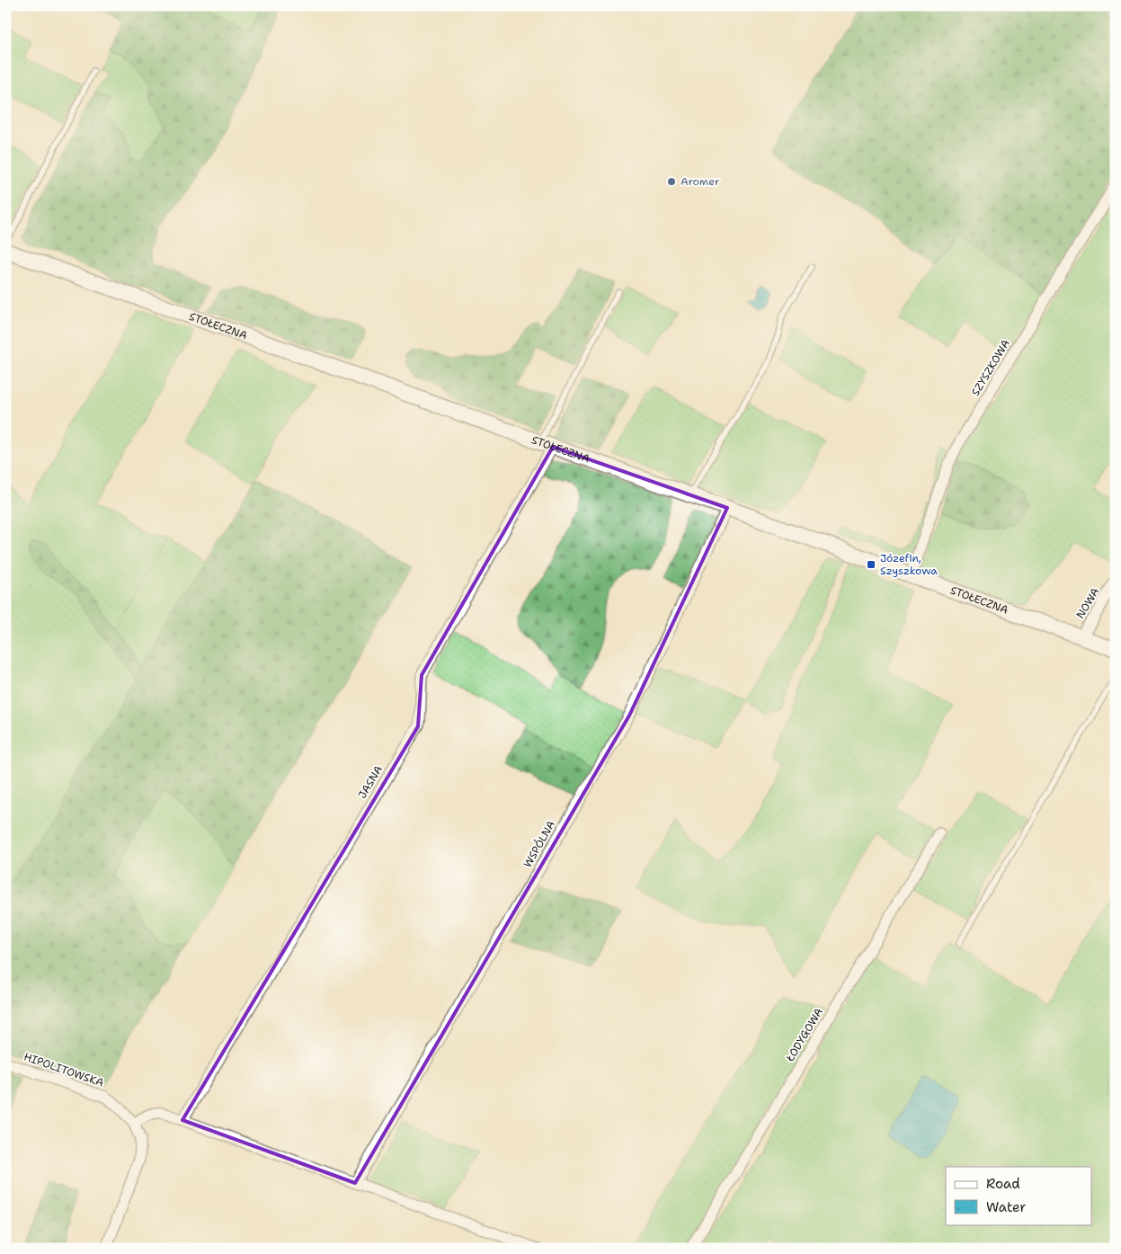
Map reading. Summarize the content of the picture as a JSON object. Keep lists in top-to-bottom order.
{
  "streets": {
    "street": [
      "STOŁECZNA",
      "SZYSZKOWA",
      "NOWA",
      "JASNA",
      "WSPÓLNA",
      "ŁODYGOWA",
      "HIPOLITOWSKA"
    ]
  },
  "crossings": [
    ["STOŁECZNA", "SZYSZKOWA"],
    ["STOŁECZNA", "NOWA"],
    ["STOŁECZNA", "JASNA"],
    ["STOŁECZNA", "WSPÓLNA"]
  ],
  "places": {
    "other": ["Aromer"],
    "transit": ["Józefin, Szyszkowa"]
  },
  "legend": ["Road", "Water"]
}
